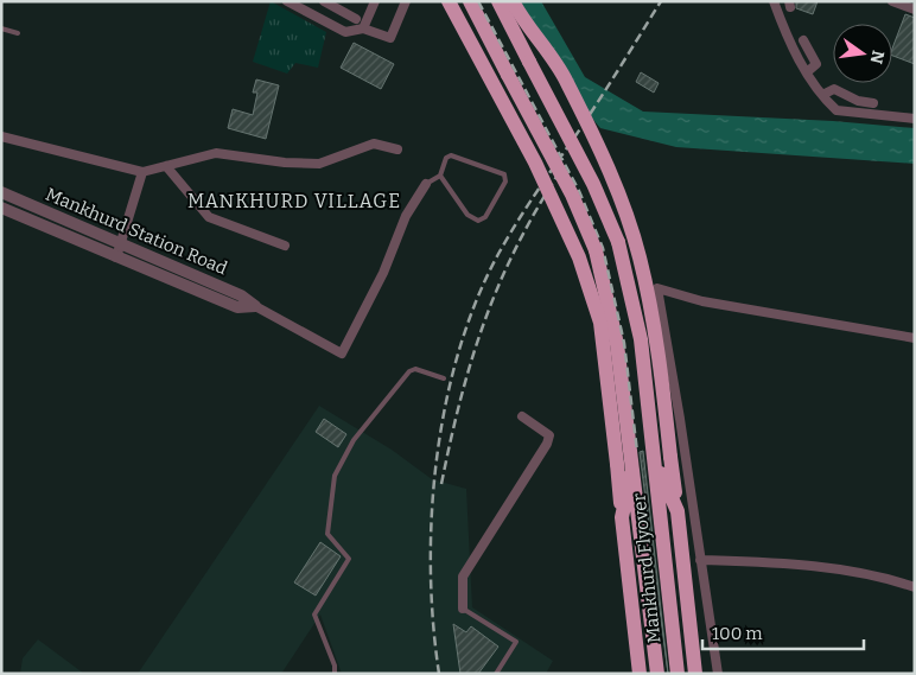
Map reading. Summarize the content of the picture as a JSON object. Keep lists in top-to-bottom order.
{
  "streets": {
    "highway": ["Mankhurd Flyover"],
    "street": ["Mankhurd Station Road"]
  },
  "districts": ["MANKHURD VILLAGE"],
  "scale_bar": "100 m",
  "north": "right"
}
